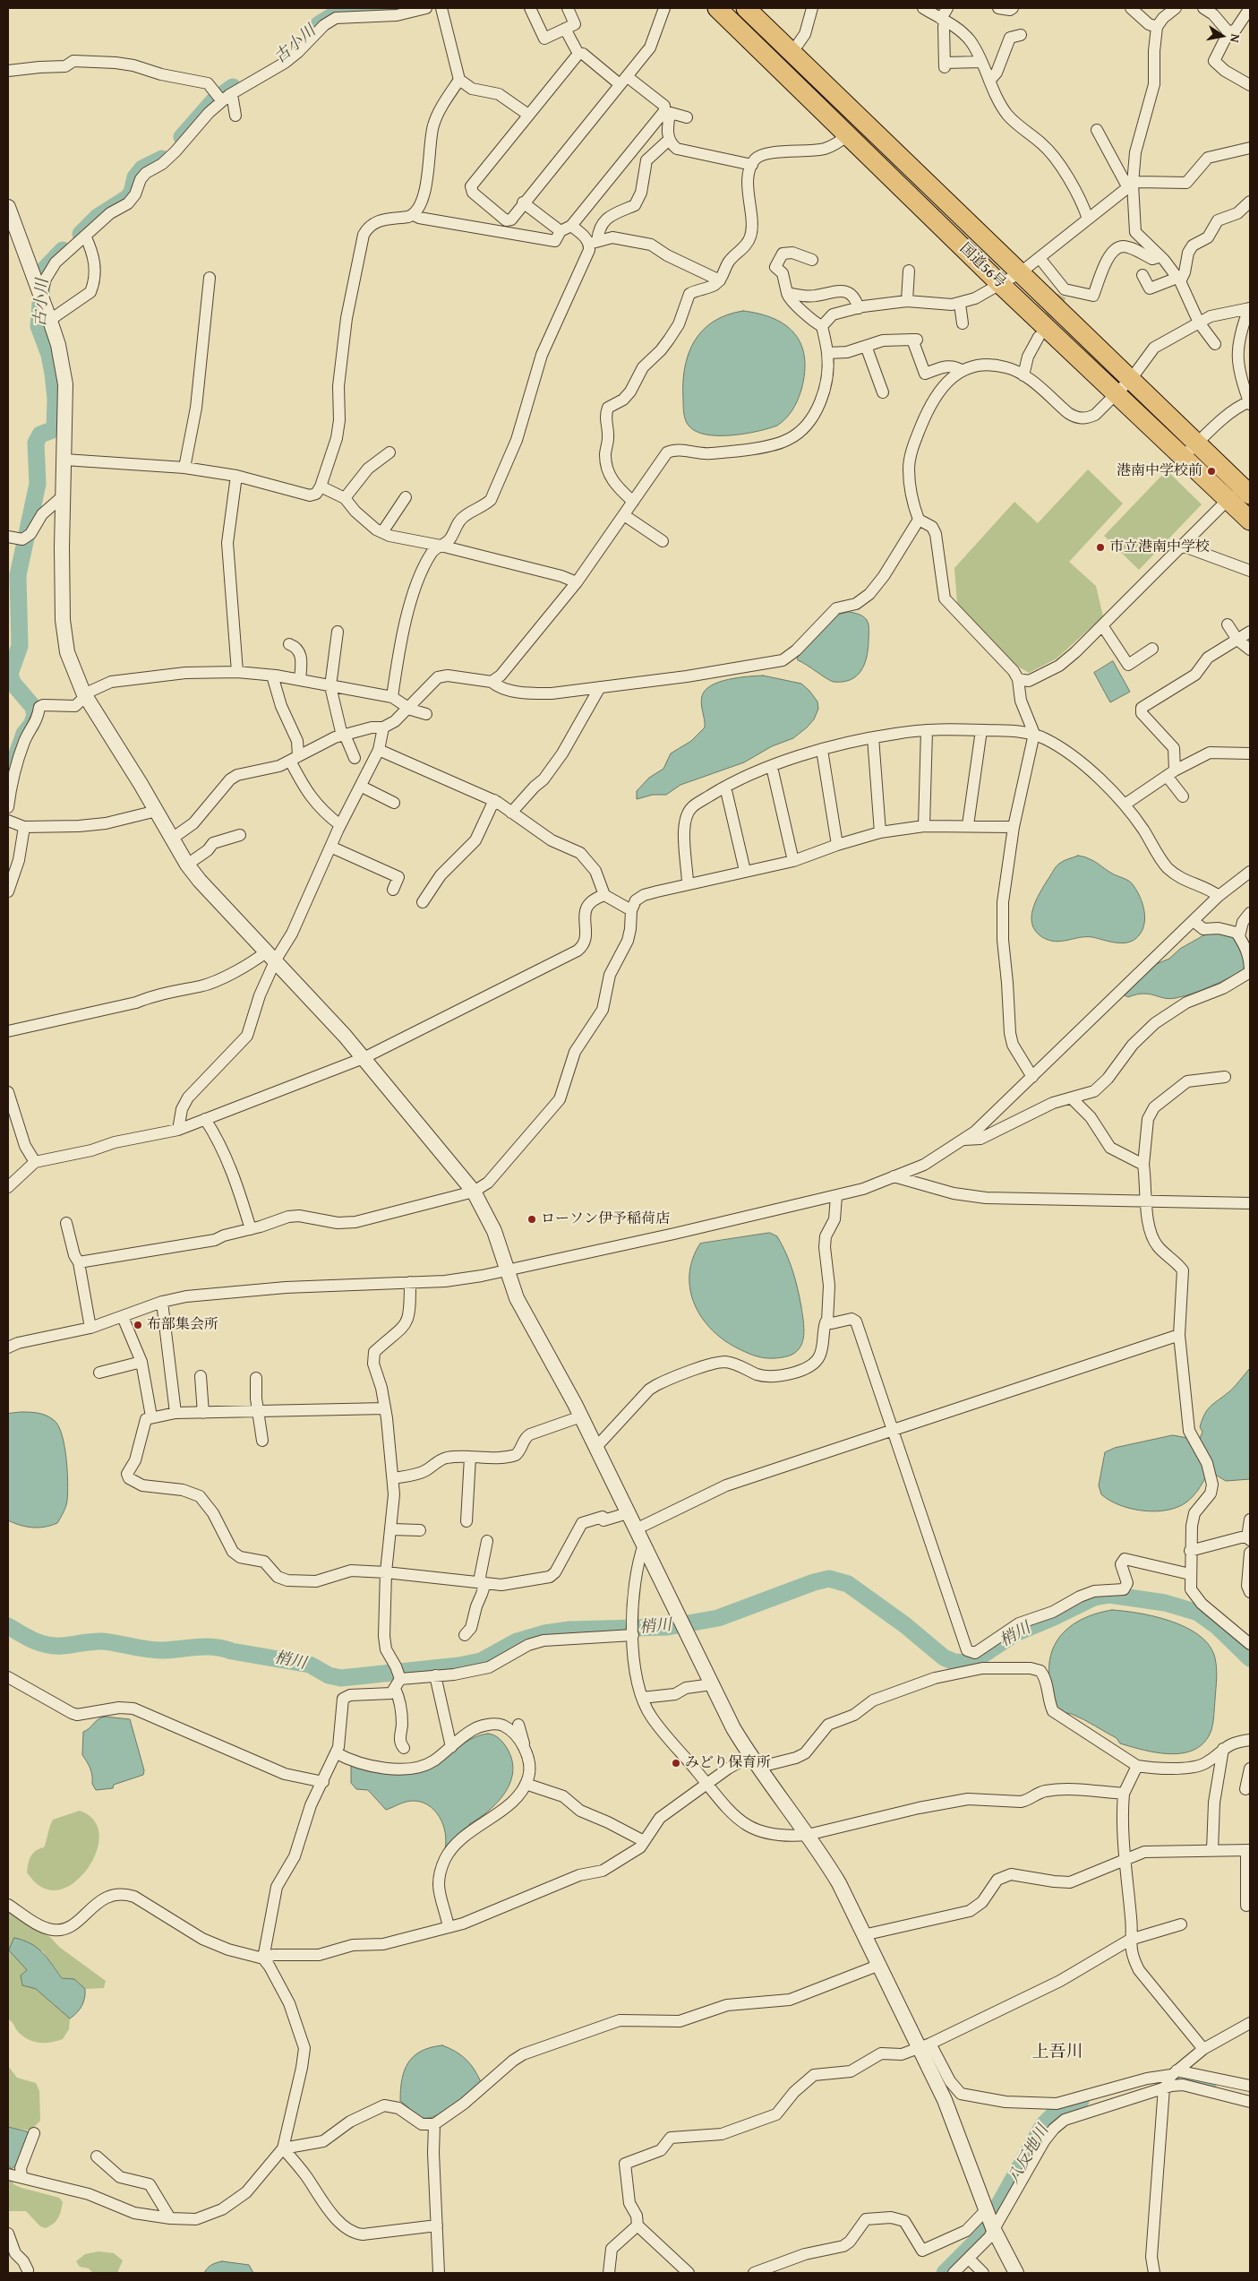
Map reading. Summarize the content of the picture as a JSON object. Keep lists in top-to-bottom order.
{
  "streets": {
    "highway": ["国道56号"]
  },
  "districts": ["上吾川"],
  "water": ["古小川", "梢川", "八反地川"],
  "places": [
    "港南中学校前",
    "市立港南中学校",
    "ローソン伊予稲荷店",
    "布部集会所",
    "みどり保育所"
  ],
  "north": "right"
}
